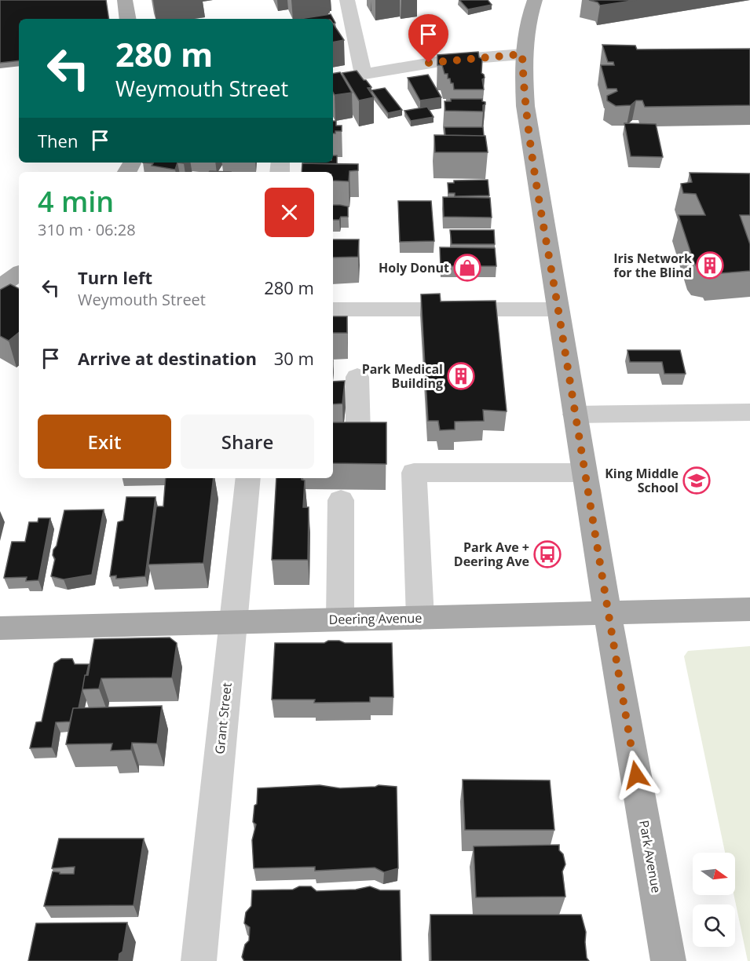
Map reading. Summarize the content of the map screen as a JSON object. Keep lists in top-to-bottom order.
{
  "streets": {
    "main road": ["Deering Avenue", "Park Avenue"],
    "street": ["Grant Street"]
  },
  "crossings": [
    ["Deering Avenue", "Grant Street"],
    ["Deering Avenue", "Park Avenue"]
  ],
  "places": {
    "building": ["Iris Network for the Blind", "Park Medical Building"],
    "shop": ["Holy Donut"],
    "school or university": ["King Middle School"],
    "bus stop": ["Park Ave + Deering Ave"]
  },
  "north": "right",
  "page": {
    "turn": ["280 m", "Weymouth Street"],
    "then": "Then",
    "heading": ["4 min", "310 m · 06:28"],
    "list": [
      {
        "name": "Turn left",
        "note": "Weymouth Street",
        "value": "280 m"
      },
      {
        "name": "Arrive at destination",
        "value": "30 m"
      }
    ],
    "buttons": ["Exit", "Share"]
  }
}
